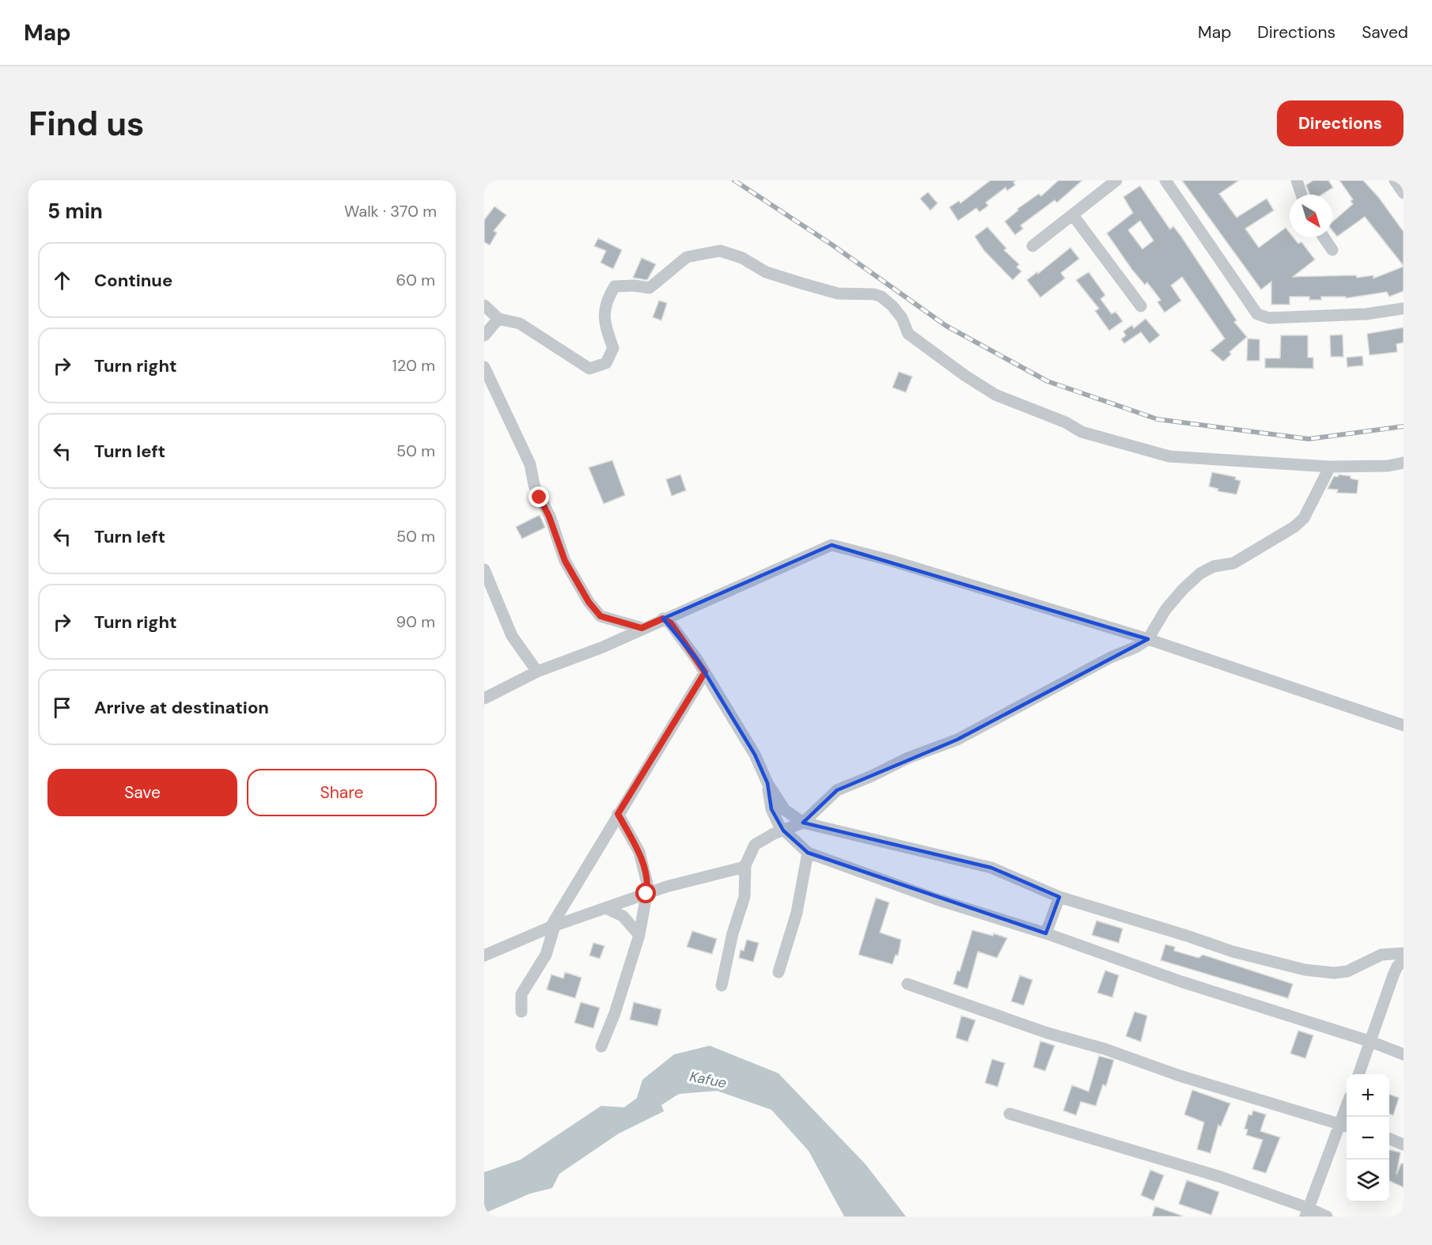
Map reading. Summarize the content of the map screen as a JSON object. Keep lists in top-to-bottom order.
{
  "water": ["Kafue"],
  "north": "bottom right",
  "page": {
    "header": "Map",
    "nav": ["Map", "Directions", "Saved"],
    "buttons": [
      "Directions",
      ["Save", "Share"]
    ],
    "title": "Find us",
    "heading": ["5 min", "Walk · 370 m"],
    "list": [
      ["Continue", "60 m"],
      ["Turn right", "120 m"],
      ["Turn left", "50 m"],
      ["Turn left", "50 m"],
      ["Turn right", "90 m"],
      "Arrive at destination"
    ],
    "map_buttons": ["+", "−"]
  }
}
